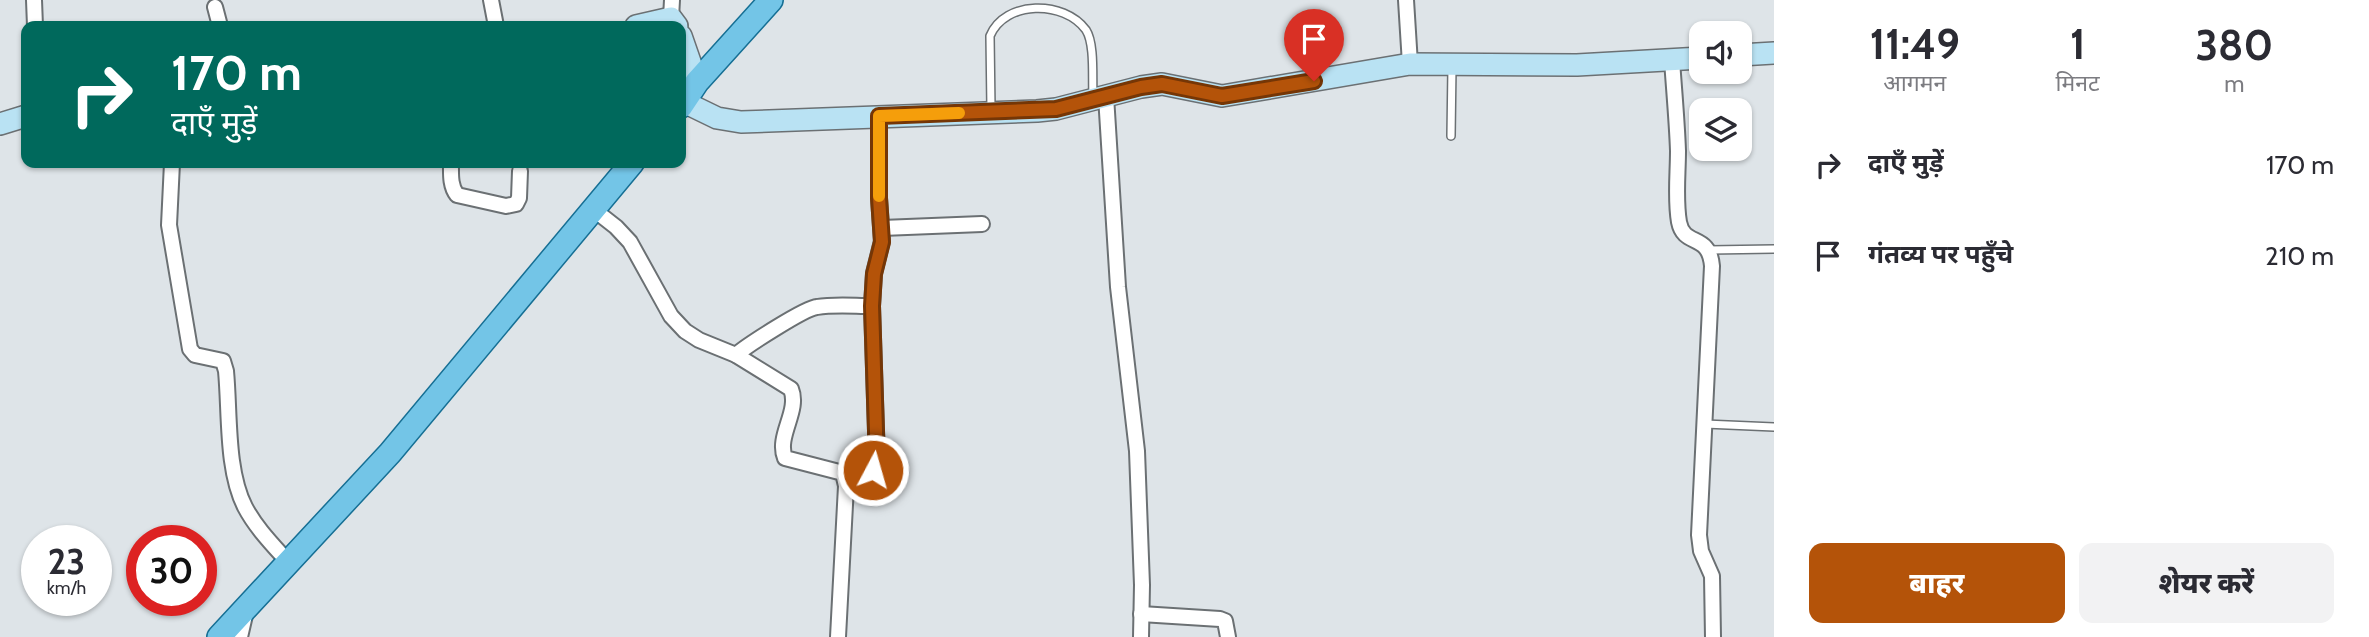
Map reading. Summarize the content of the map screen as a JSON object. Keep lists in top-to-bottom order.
{
  "page": {
    "eta": [
      "11:49",
      "आगमन",
      "1",
      "मिनट",
      "380",
      "m"
    ],
    "turn": ["170 m", "दाएँ मुड़ें"],
    "list": [
      {
        "name": "दाएँ मुड़ें",
        "value": "170 m"
      },
      {
        "name": "गंतव्य पर पहुँचे",
        "value": "210 m"
      }
    ],
    "speed": "23 km/h",
    "limit": "30",
    "buttons": ["बाहर", "शेयर करें"]
  }
}
